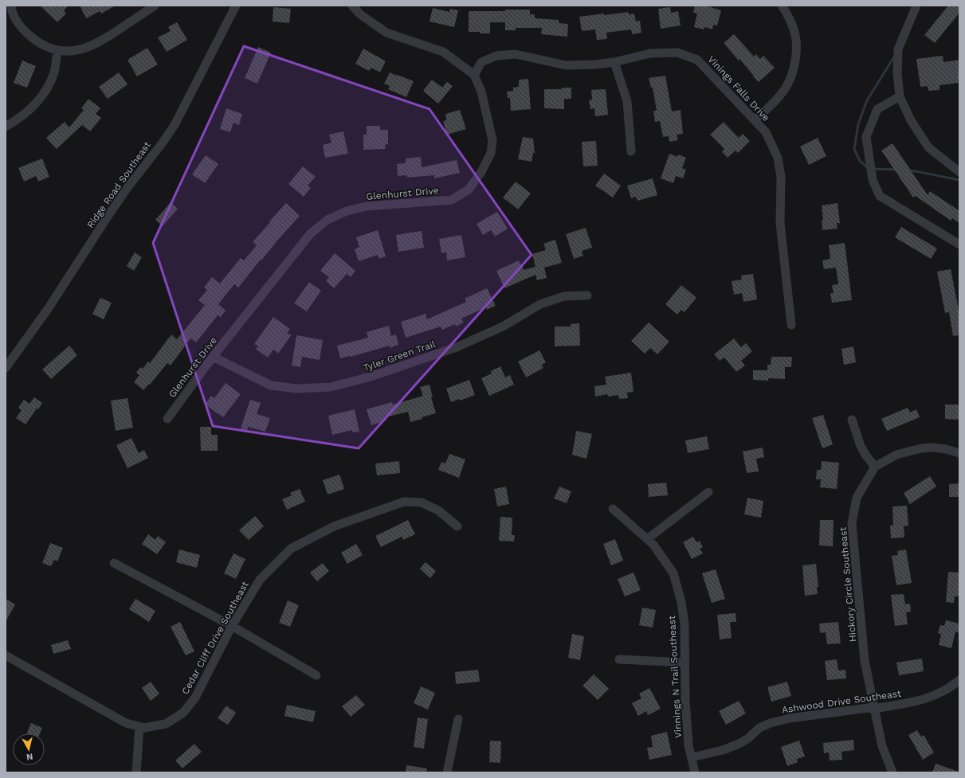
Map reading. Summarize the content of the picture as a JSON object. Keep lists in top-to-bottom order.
{
  "streets": {
    "street": [
      "Vinings Falls Drive",
      "Ridge Road Southeast",
      "Glenhurst Drive",
      "Tyler Green Trail",
      "Hickory Circle Southeast",
      "Cedar Cliff Drive Southeast",
      "Vinnings N Trail Southeast",
      "Ashwood Drive Southeast"
    ]
  },
  "crossings": [
    ["Vinings Falls Drive", "Glenhurst Drive"],
    ["Glenhurst Drive", "Tyler Green Trail"],
    ["Hickory Circle Southeast", "Ashwood Drive Southeast"],
    ["Vinnings N Trail Southeast", "Ashwood Drive Southeast"]
  ],
  "north": "bottom"
}
